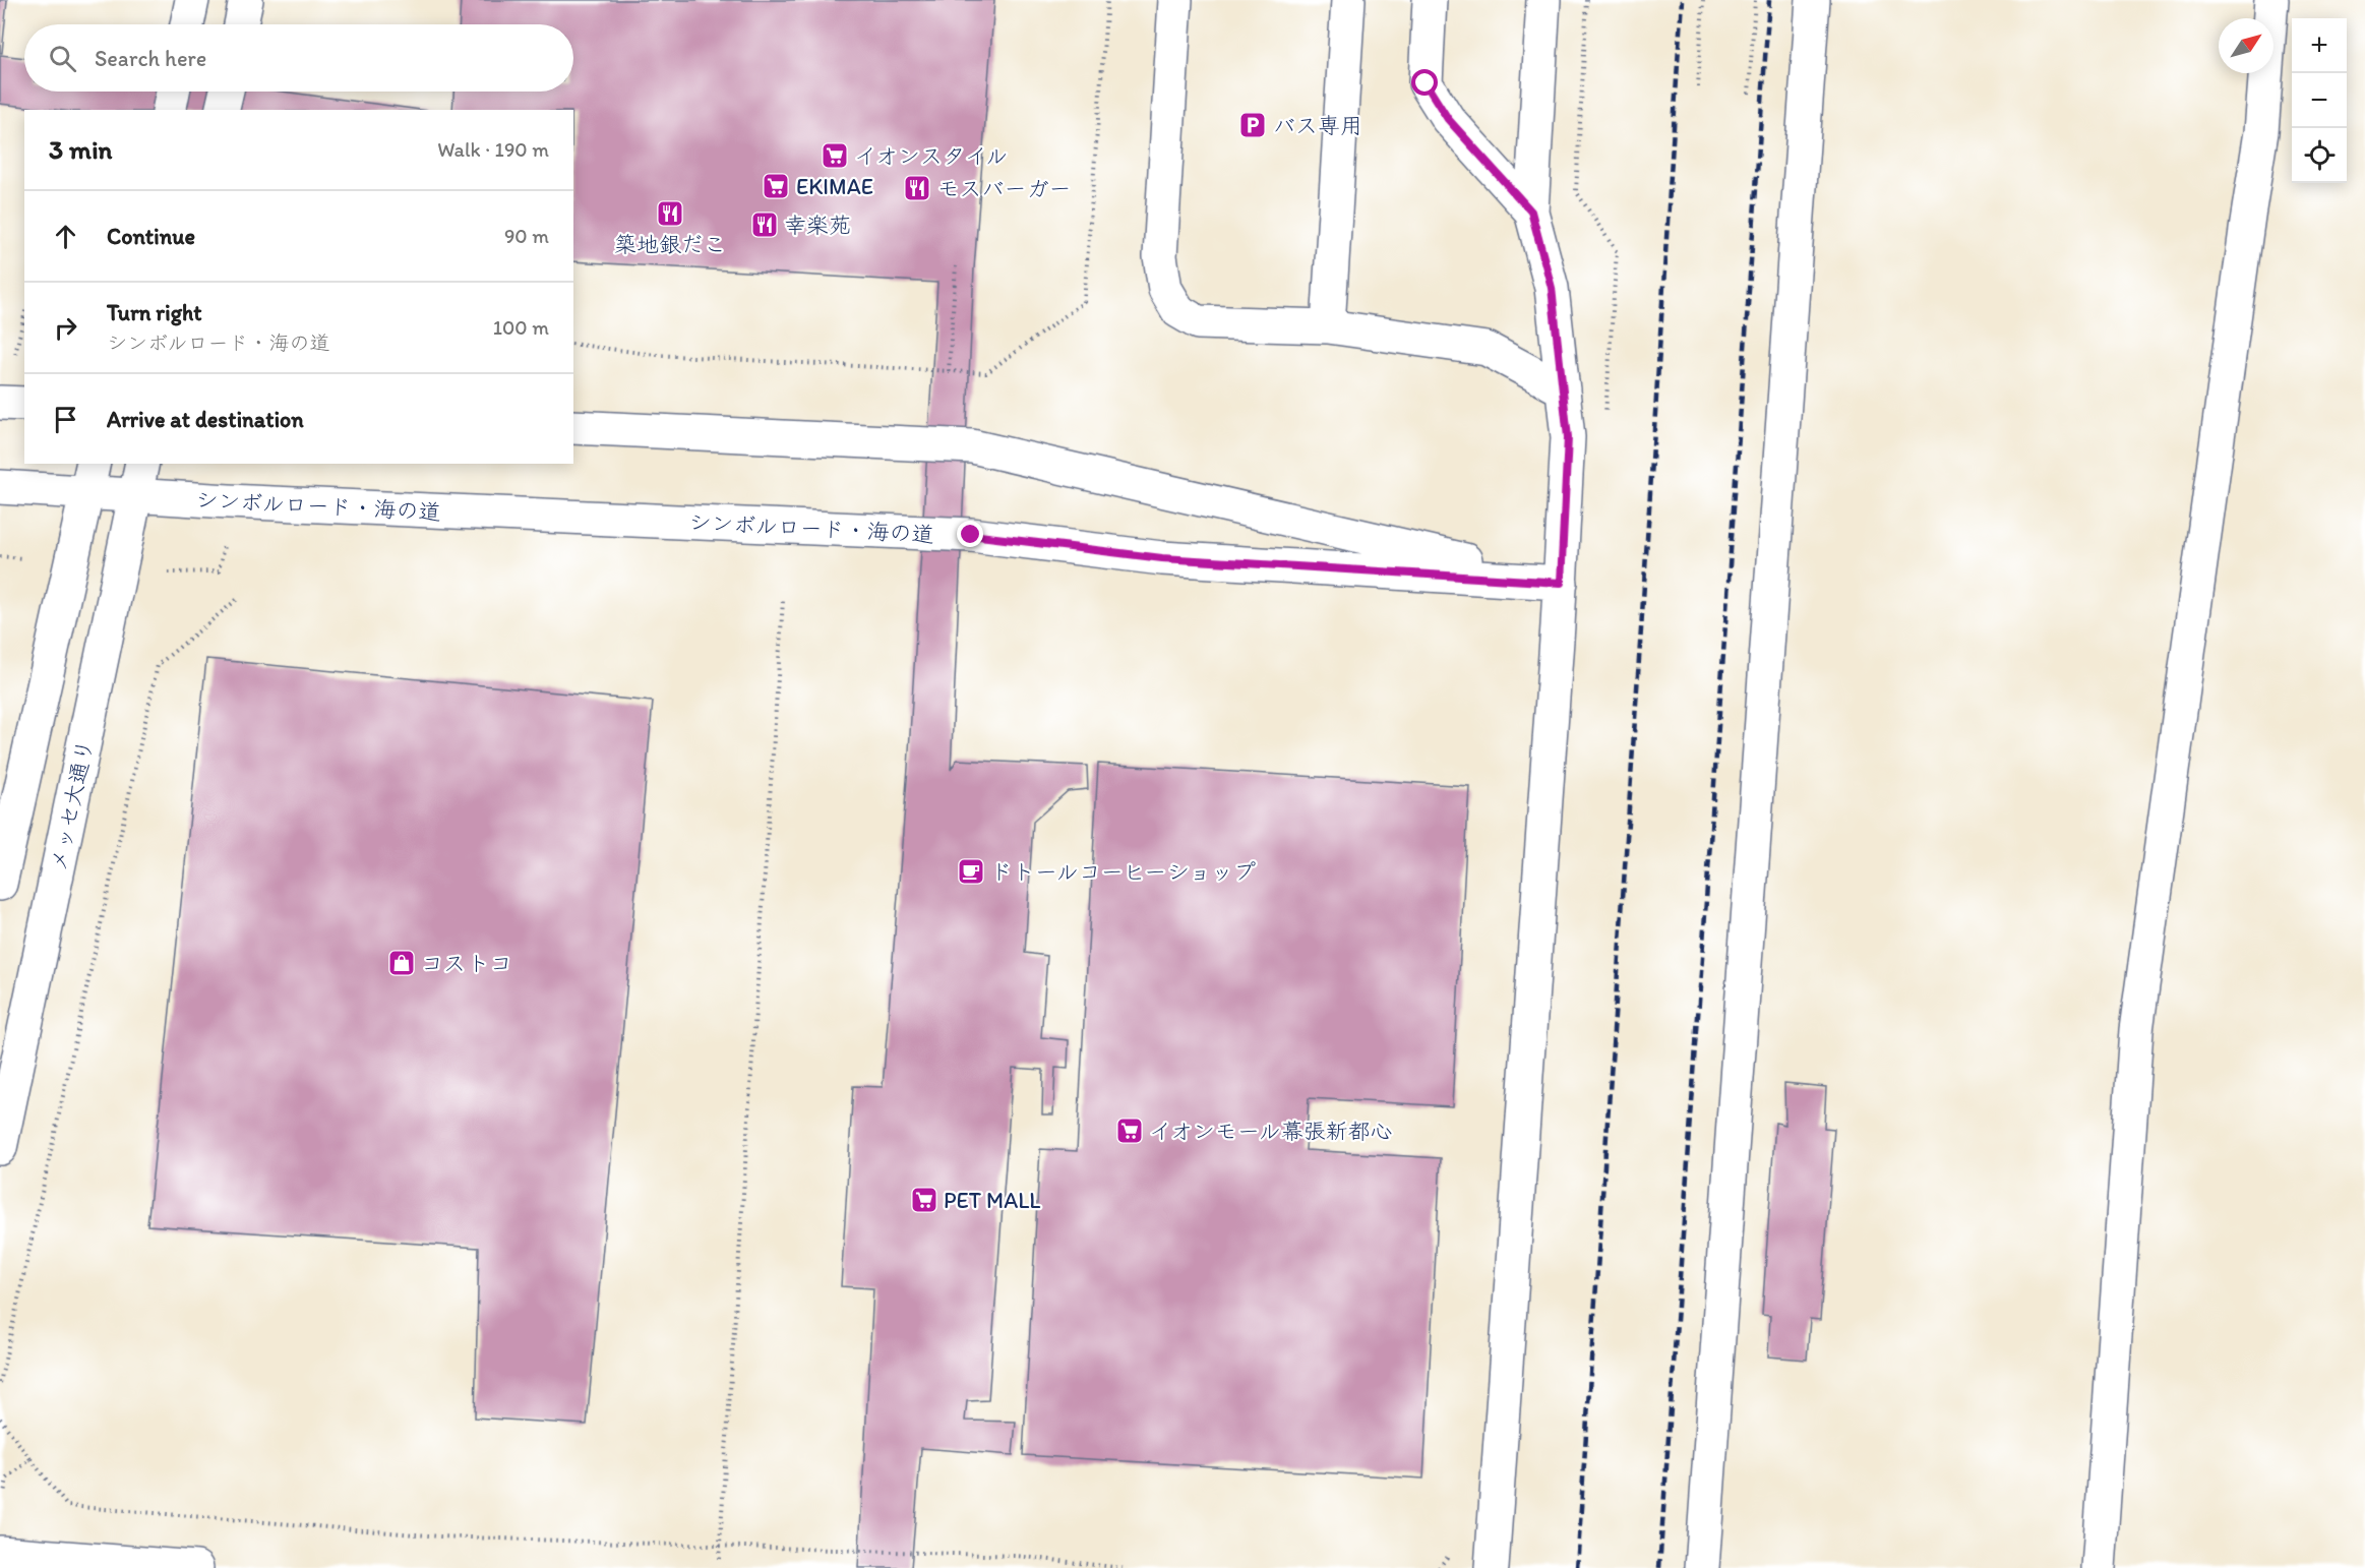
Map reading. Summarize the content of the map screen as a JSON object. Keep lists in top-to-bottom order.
{
  "streets": {
    "street": ["シンボルロード・海の道", "メッセ大通り"]
  },
  "crossings": [
    ["シンボルロード・海の道", "メッセ大通り"]
  ],
  "places": {
    "parking": ["バス専用"],
    "supermarket": [
      "イオンスタイル",
      "EKIMAE",
      "イオンモール幕張新都心",
      "PET MALL"
    ],
    "restaurant": ["モスバーガー", "築地銀だこ", "幸楽苑"],
    "cafe": ["ドトールコーヒーショップ"],
    "shop": ["コストコ"]
  },
  "north": "top right",
  "page": {
    "map_buttons": ["+", "−"],
    "search": "Search here",
    "heading": ["3 min", "Walk · 190 m"],
    "list": [
      ["Continue", "90 m"],
      ["Turn right", "シンボルロード・海の道", "100 m"],
      "Arrive at destination"
    ]
  }
}
